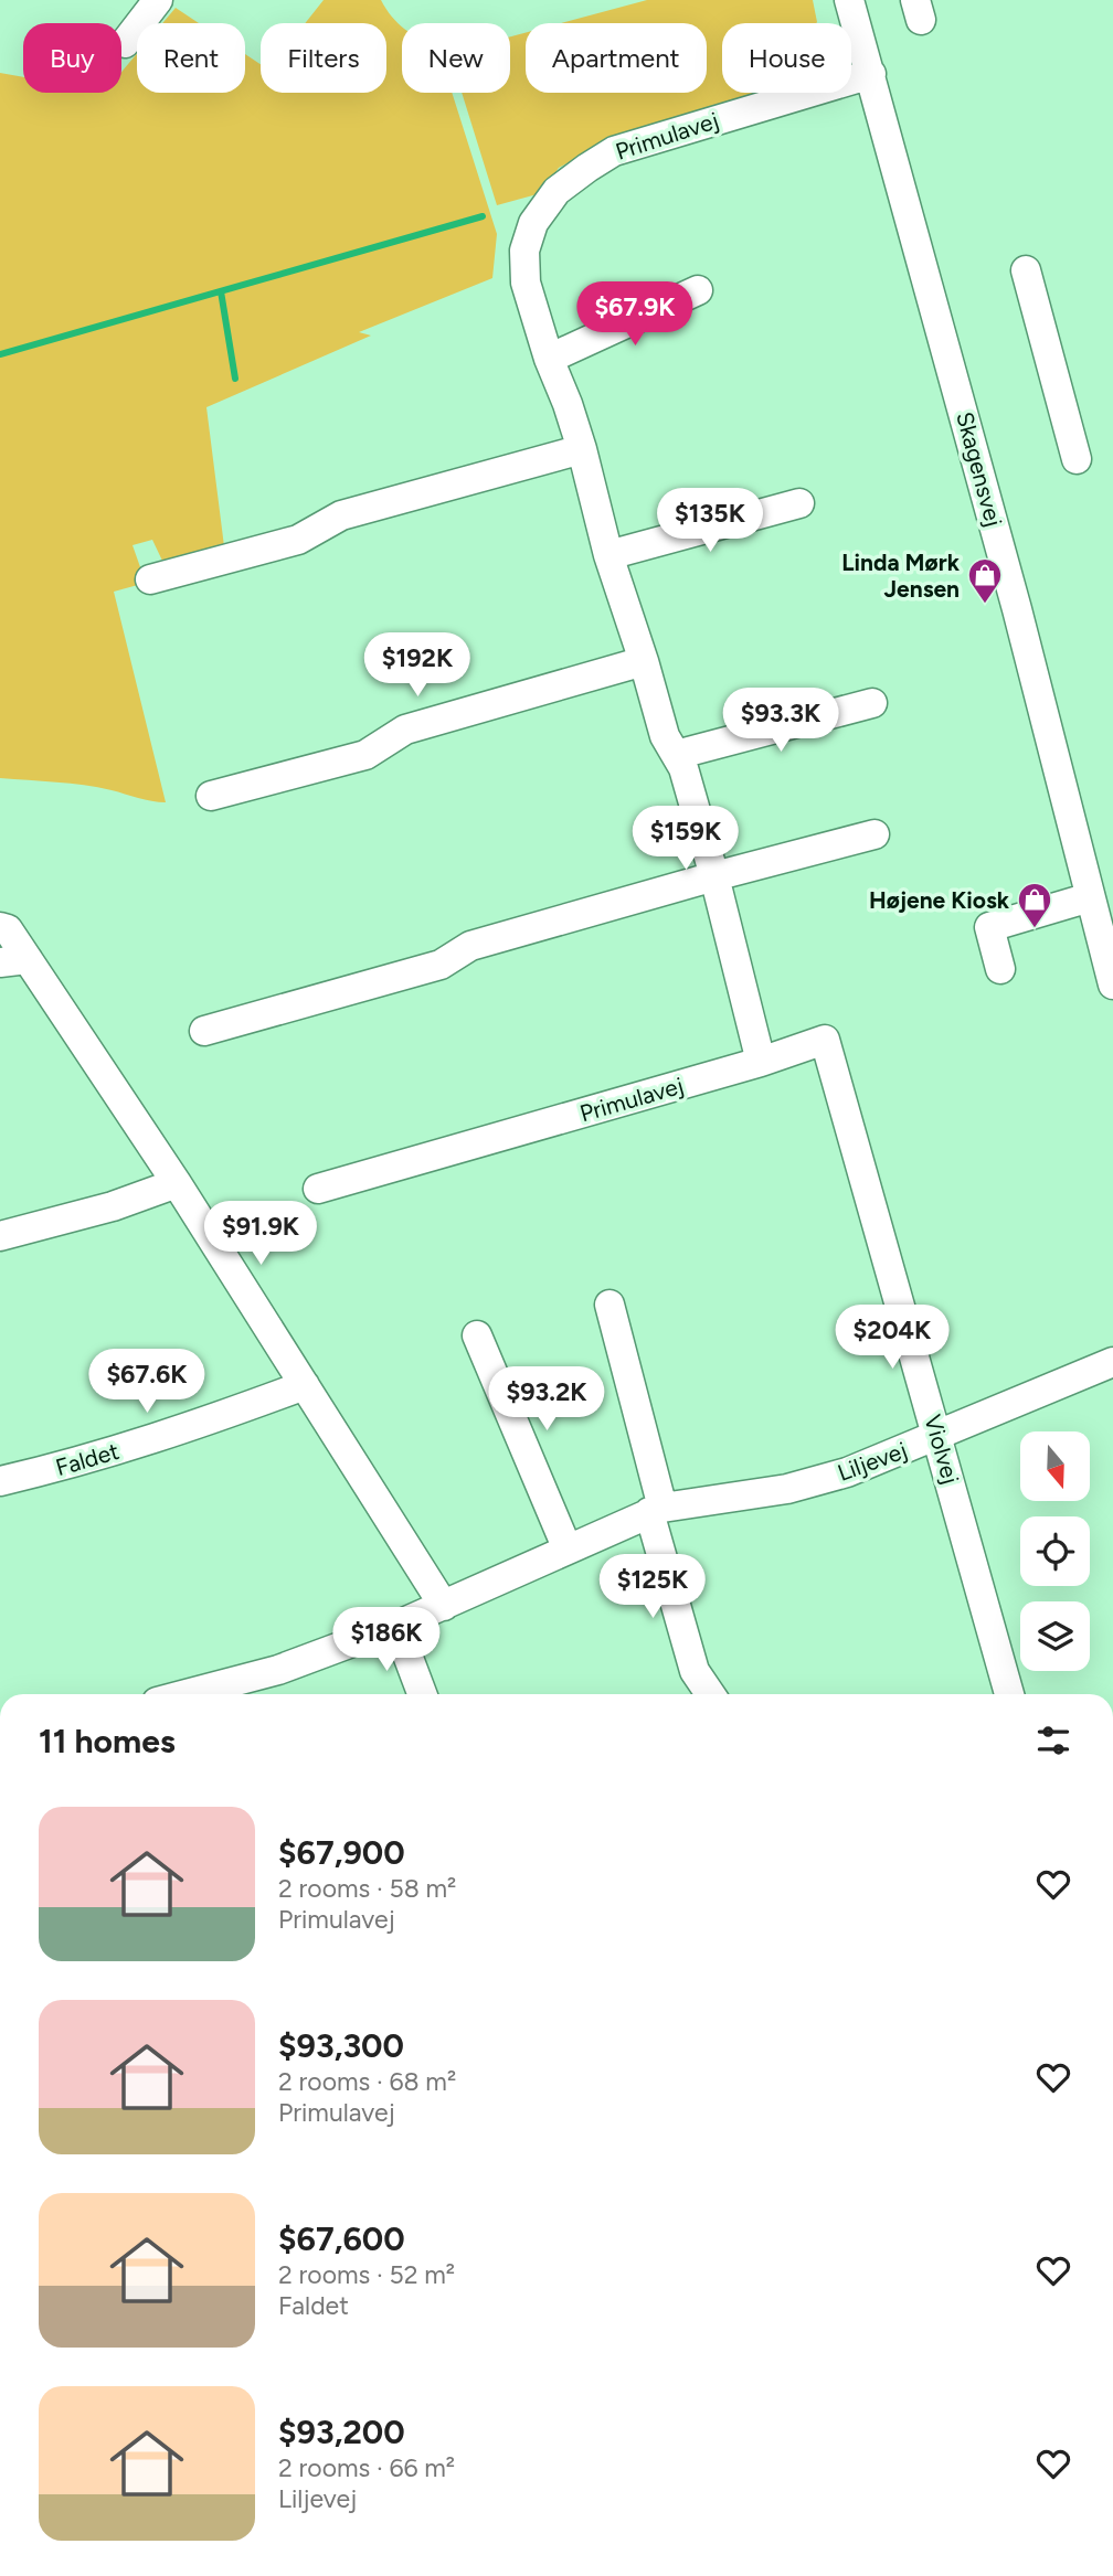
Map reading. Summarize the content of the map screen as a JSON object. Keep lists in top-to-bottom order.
{
  "streets": {
    "street": [
      "Primulavej",
      "Skagensvej",
      "Violvej",
      "Faldet",
      "Liljevej"
    ]
  },
  "crossings": [
    ["Primulavej", "Skagensvej"],
    ["Primulavej", "Violvej"],
    ["Violvej", "Liljevej"]
  ],
  "places": {
    "shop": ["Linda Mørk Jensen", "Højene Kiosk"]
  },
  "north": "bottom",
  "page": {
    "chip": [
      "Buy",
      "Rent",
      "Filters",
      "New",
      "Apartment",
      "House"
    ],
    "price": [
      "$67.9K",
      "$135K",
      "$192K",
      "$93.3K",
      "$159K",
      "$91.9K",
      "$204K",
      "$67.6K",
      "$93.2K",
      "$125K",
      "$186K"
    ],
    "heading": "11 homes",
    "list": [
      {
        "name": "$67,900",
        "note": "2 rooms · 58 m² · Primulavej"
      },
      {
        "name": "$93,300",
        "note": "2 rooms · 68 m² · Primulavej"
      },
      {
        "name": "$67,600",
        "note": "2 rooms · 52 m² · Faldet"
      },
      {
        "name": "$93,200",
        "note": "2 rooms · 66 m² · Liljevej"
      }
    ]
  }
}
